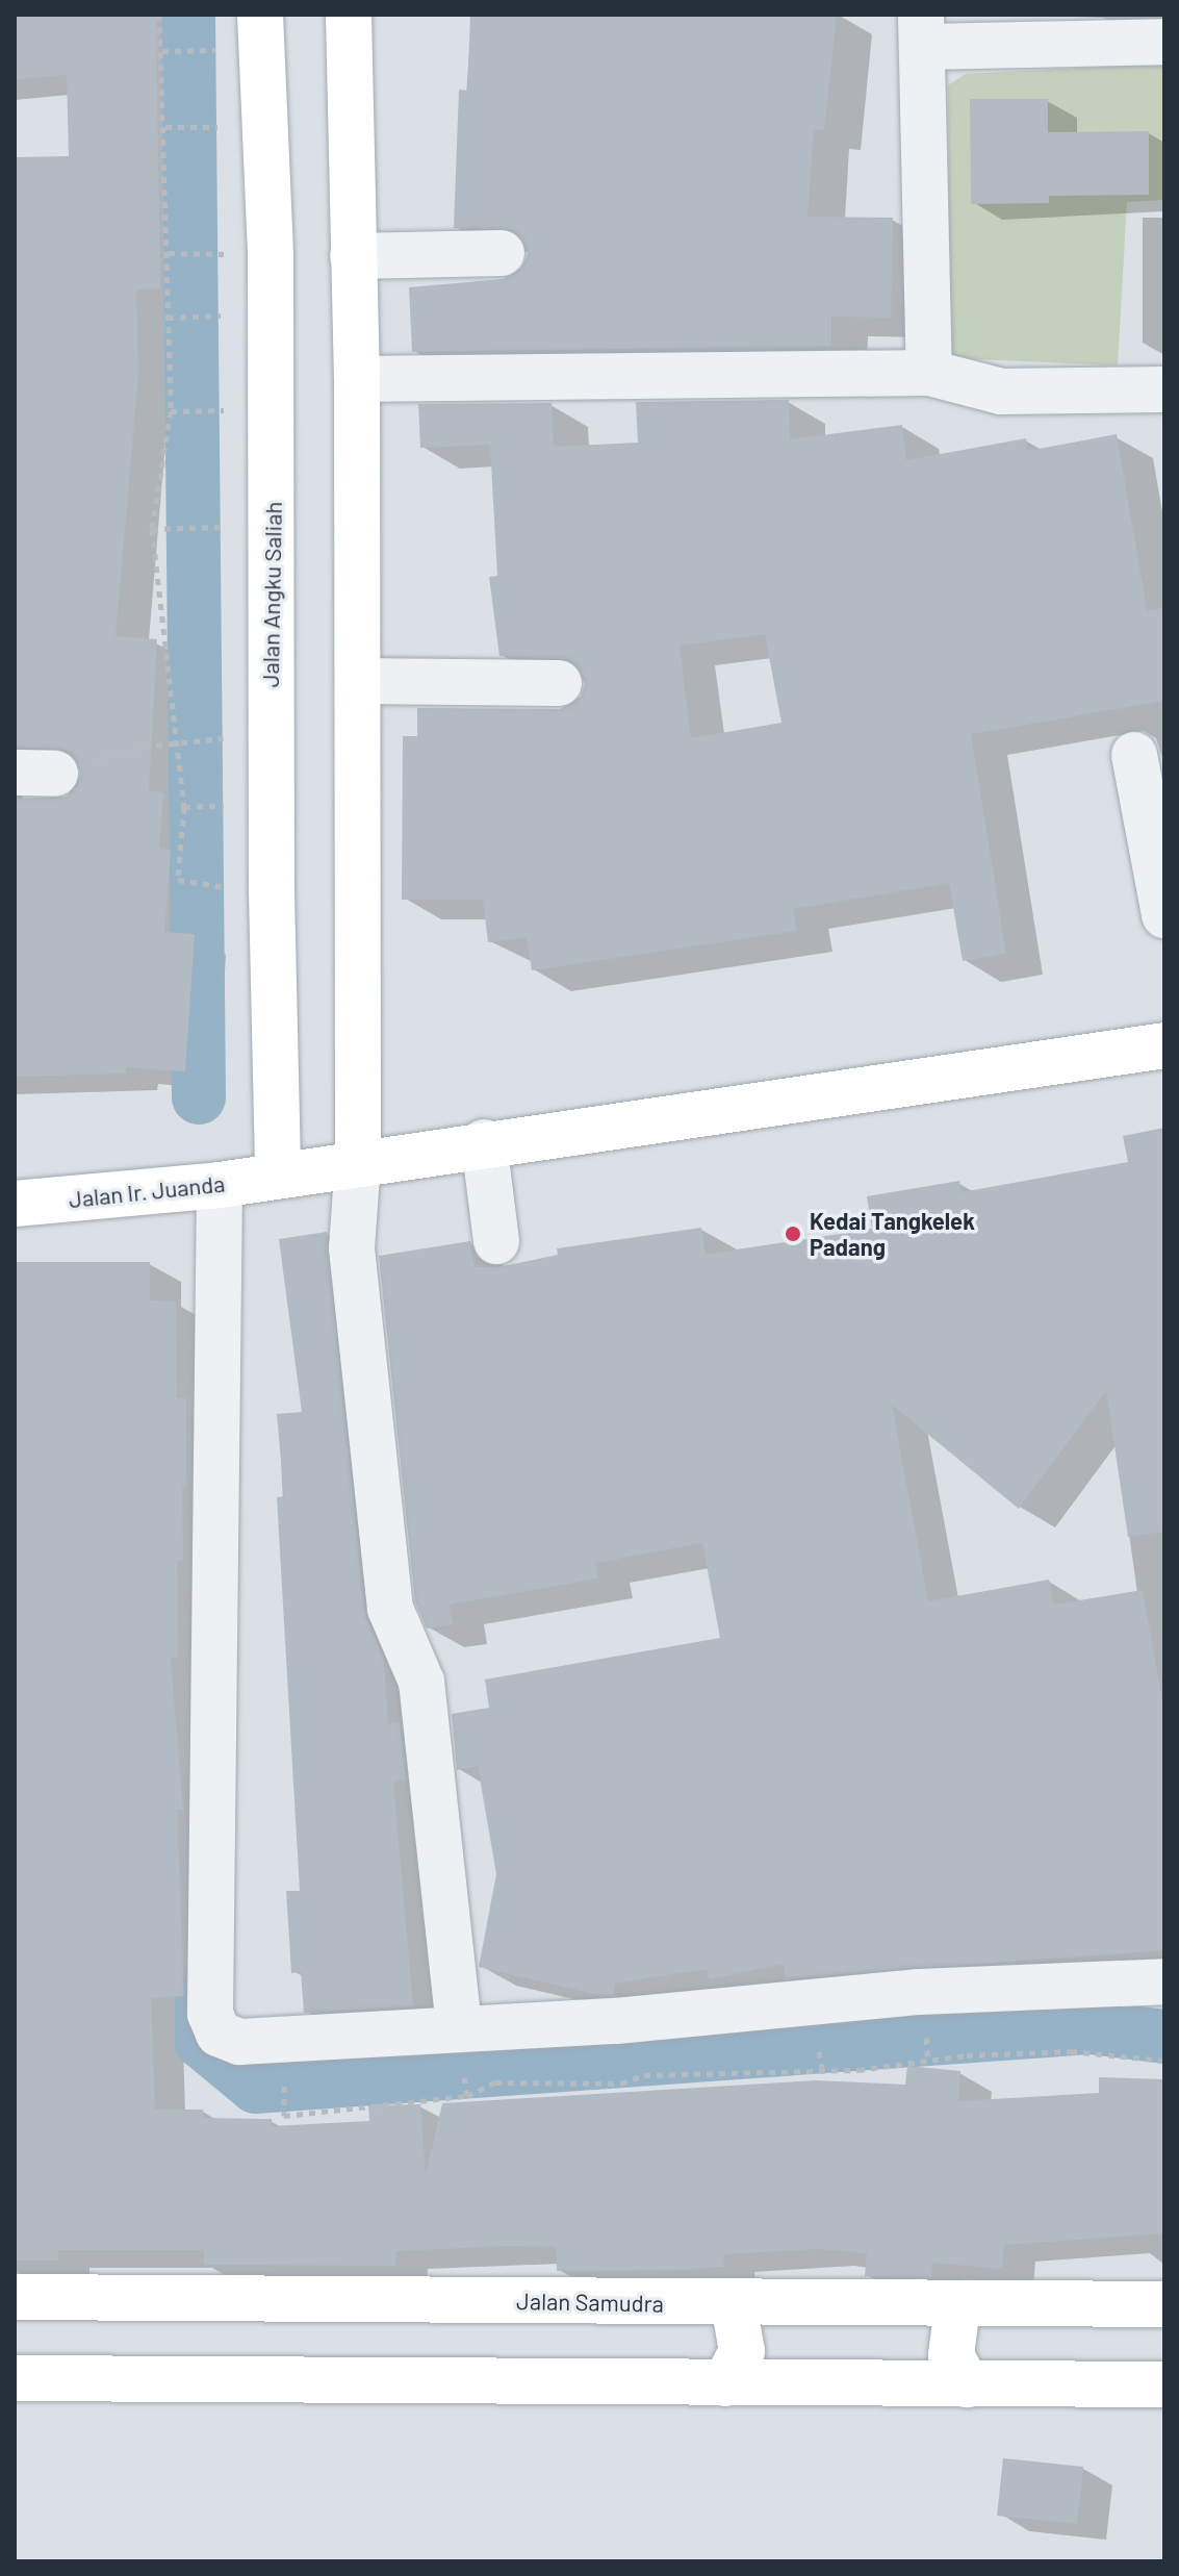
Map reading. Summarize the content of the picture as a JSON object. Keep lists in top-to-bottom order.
{
  "streets": {
    "main road": ["Jalan Angku Saliah", "Jalan Ir. Juanda", "Jalan Samudra"]
  },
  "crossings": [
    ["Jalan Angku Saliah", "Jalan Ir. Juanda"]
  ],
  "places": ["Kedai Tangkelek Padang"]
}
